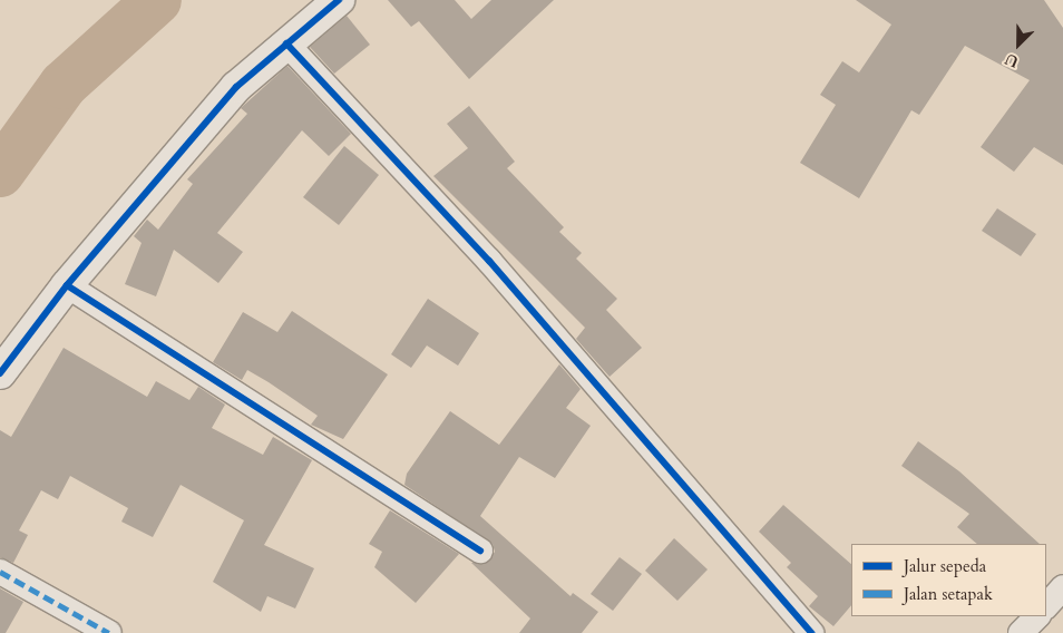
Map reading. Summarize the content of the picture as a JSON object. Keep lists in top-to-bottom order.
{
  "legend": ["Jalur sepeda", "Jalan setapak"],
  "north": "bottom left"
}
